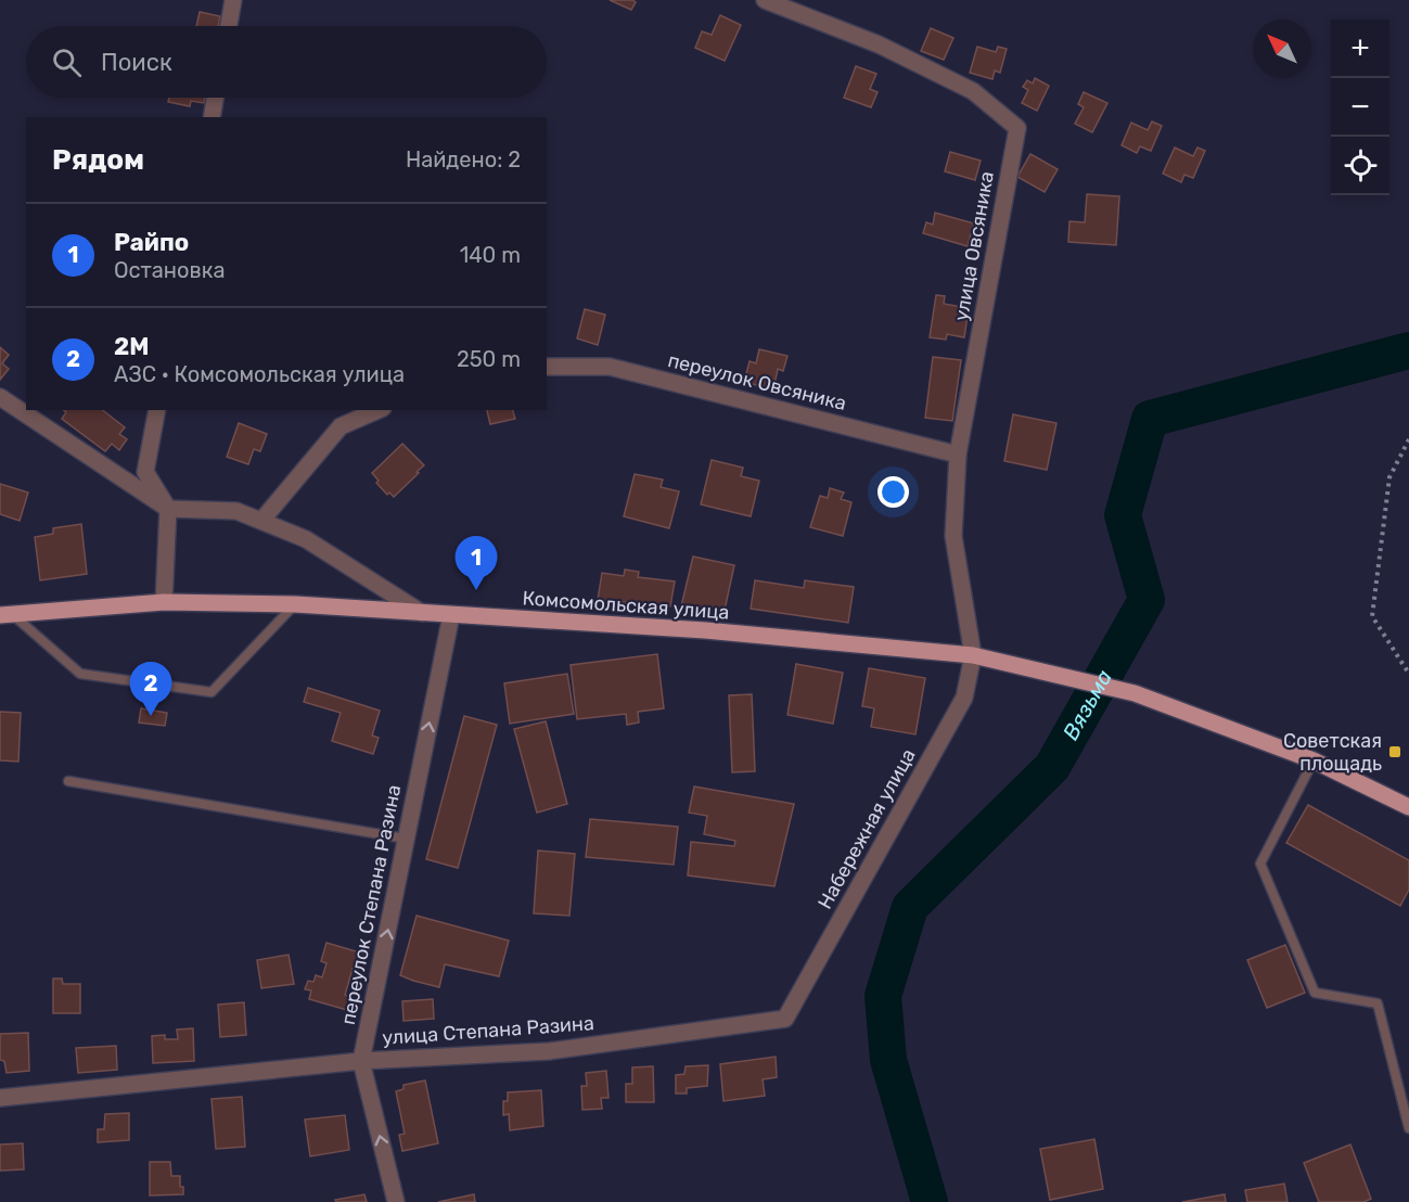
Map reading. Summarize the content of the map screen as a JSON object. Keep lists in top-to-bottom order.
{
  "streets": {
    "main road": ["Комсомольская улица"],
    "street": [
      "улица Овсяника",
      "переулок Овсяника",
      "Набережная улица",
      "переулок Степана Разина",
      "улица Степана Разина"
    ]
  },
  "crossings": [
    ["улица Овсяника", "переулок Овсяника"],
    ["улица Овсяника", "Комсомольская улица"],
    ["улица Овсяника", "Набережная улица"],
    ["Комсомольская улица", "Набережная улица"],
    ["Комсомольская улица", "переулок Степана Разина"],
    ["Набережная улица", "улица Степана Разина"],
    ["переулок Степана Разина", "улица Степана Разина"]
  ],
  "one_way": ["переулок Степана Разина"],
  "water": ["Вязьма"],
  "places": {
    "transit": ["Советская площадь"]
  },
  "north": "top left",
  "page": {
    "map_buttons": ["+", "−"],
    "search": "Поиск",
    "heading": ["Рядом", "Найдено: 2"],
    "list": [
      {
        "mark": "1",
        "name": "Райпо",
        "note": "Остановка",
        "value": "140 m"
      },
      {
        "mark": "2",
        "name": "2М",
        "note": "АЗС · Комсомольская улица",
        "value": "250 m"
      }
    ],
    "pins": ["1", "2"]
  }
}
